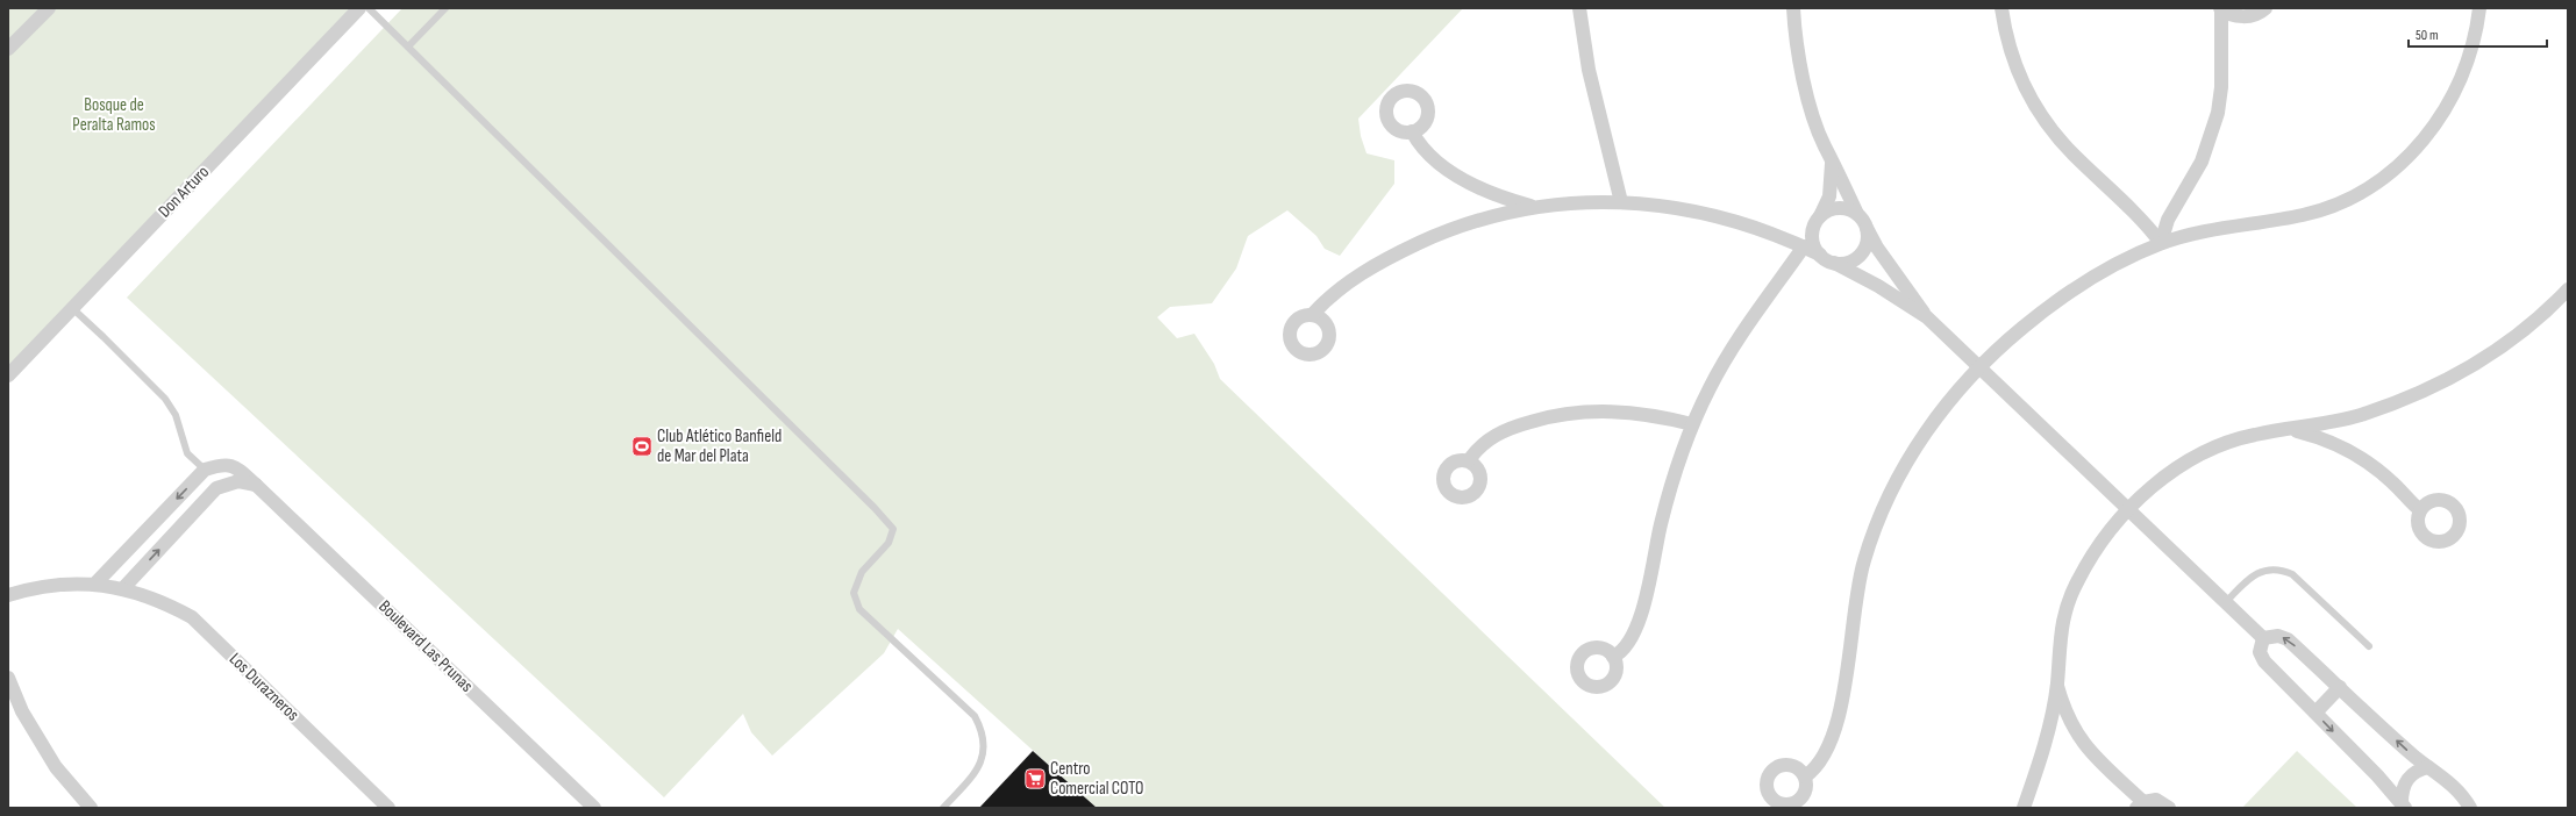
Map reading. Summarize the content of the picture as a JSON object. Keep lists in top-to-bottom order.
{
  "streets": {
    "street": ["Don Arturo", "Boulevard Las Prunas", "Los Durazneros"]
  },
  "parks": ["Bosque de Peralta Ramos"],
  "places": {
    "sports": ["Club Atlético Banfield de Mar del Plata"],
    "supermarket": ["Centro Comercial COTO"]
  },
  "scale_bar": "50 m"
}
